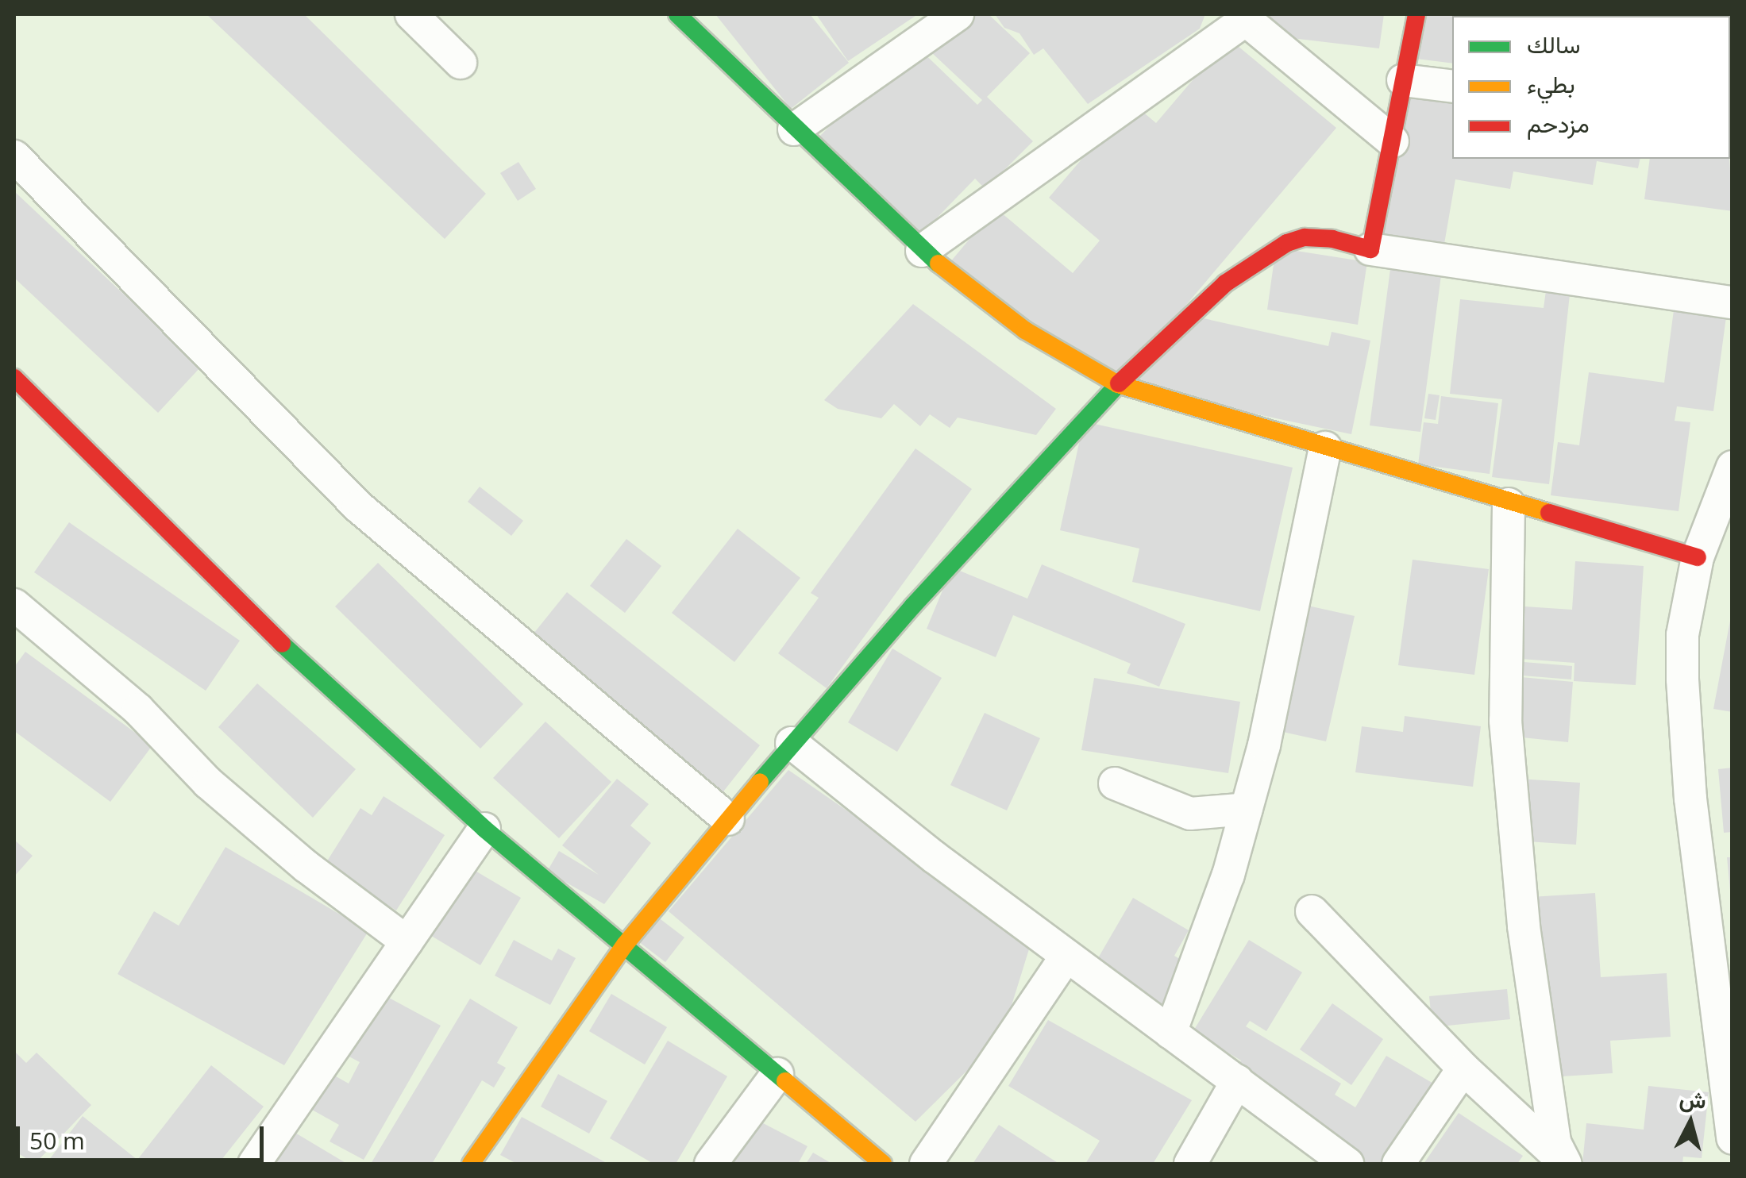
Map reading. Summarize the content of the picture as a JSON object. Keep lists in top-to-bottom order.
{
  "legend": ["سالك", "بطيء", "مزدحم"],
  "scale_bar": "50 m",
  "north": "top"
}
